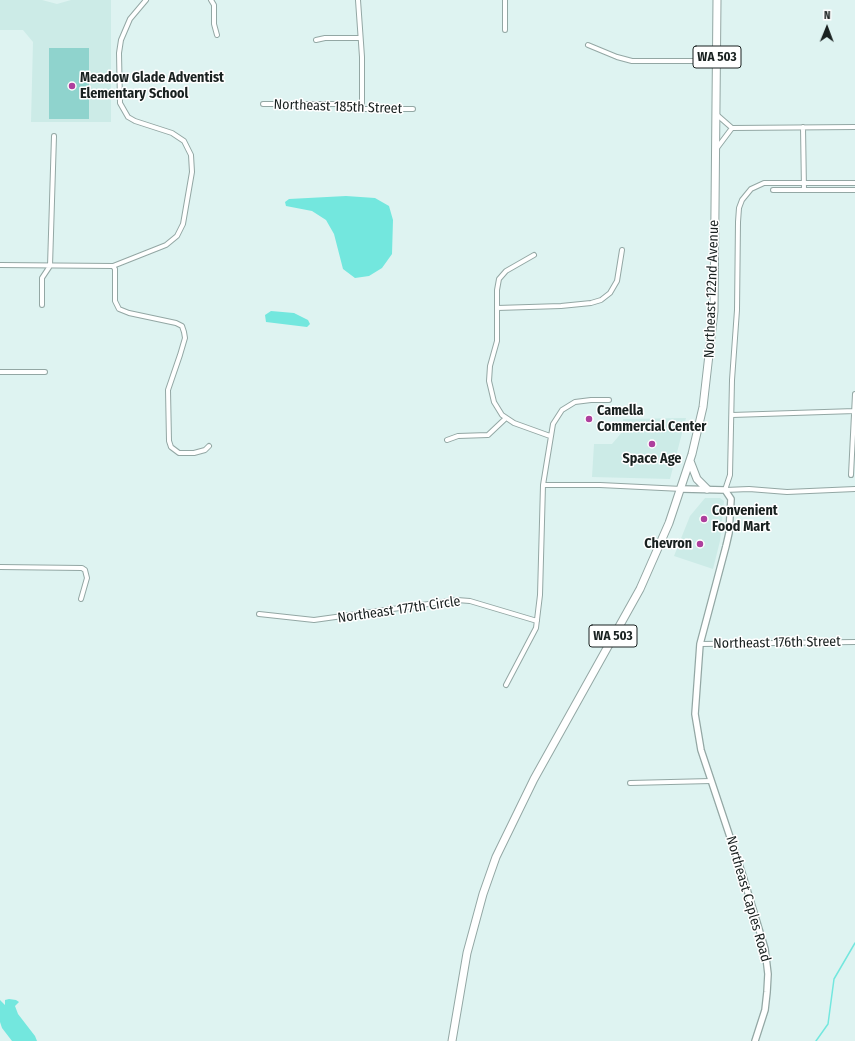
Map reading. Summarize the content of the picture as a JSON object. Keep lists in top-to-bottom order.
{
  "streets": {
    "highway": ["WA 503", "Northeast 122nd Avenue"],
    "main road": ["Northeast Caples Road"],
    "street": ["Northeast 185th Street", "Northeast 177th Circle", "Northeast 176th Street"]
  },
  "places": [
    "Meadow Glade Adventist Elementary School",
    "Camella Commercial Center",
    "Space Age",
    "Convenient Food Mart",
    "Chevron"
  ],
  "north": "top"
}
